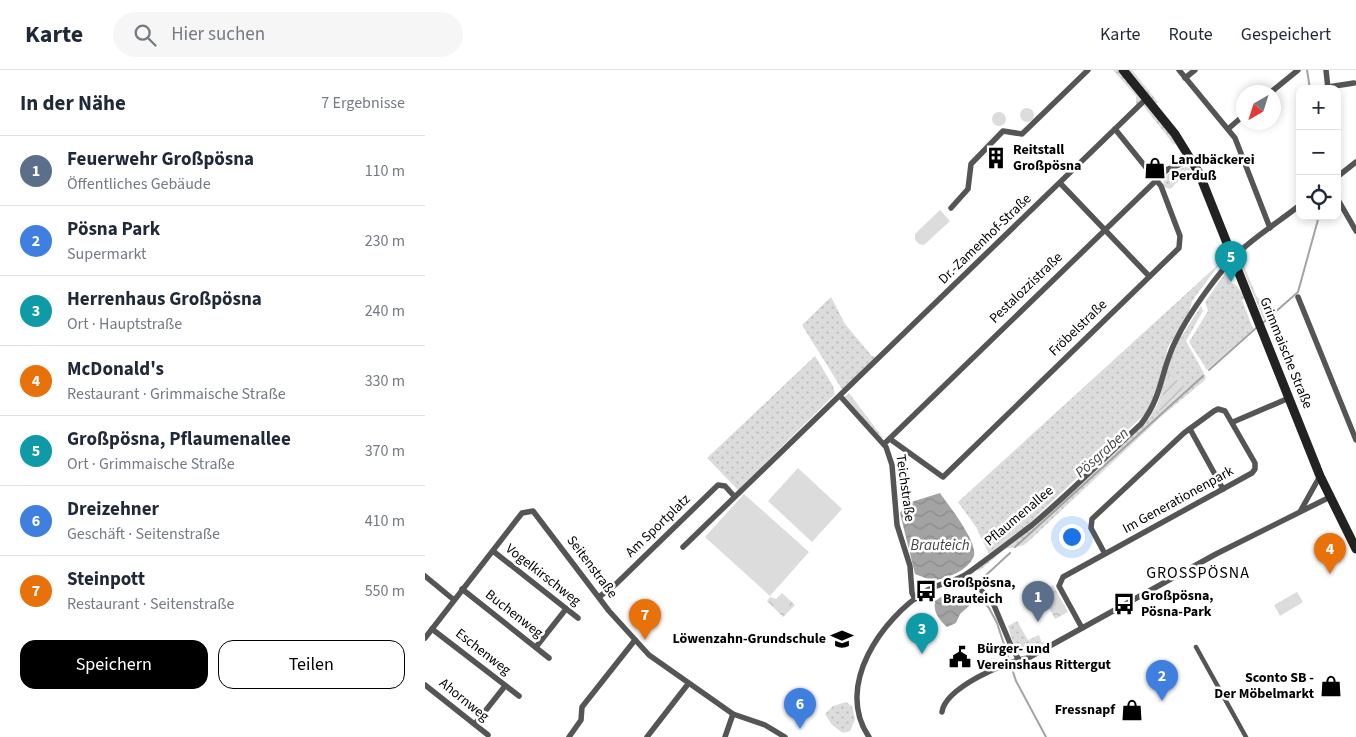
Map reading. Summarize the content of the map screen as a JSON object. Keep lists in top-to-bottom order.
{
  "streets": {
    "main road": ["Grimmaische Straße"],
    "street": [
      "Dr.-Zamenhof-Straße",
      "Pestalozzistraße",
      "Fröbelstraße",
      "Teichstraße",
      "Im Generationenpark",
      "Pflaumenallee",
      "Am Sportplatz",
      "Seitenstraße",
      "Vogelkirschweg",
      "Buchenweg",
      "Eschenweg",
      "Ahornweg"
    ]
  },
  "crossings": [
    ["Dr.-Zamenhof-Straße", "Fröbelstraße"],
    ["Dr.-Zamenhof-Straße", "Grimmaische Straße"],
    ["Dr.-Zamenhof-Straße", "Teichstraße"],
    ["Pestalozzistraße", "Fröbelstraße"],
    ["Pestalozzistraße", "Grimmaische Straße"],
    ["Pestalozzistraße", "Teichstraße"],
    ["Grimmaische Straße", "Pflaumenallee"],
    ["Teichstraße", "Pflaumenallee"],
    ["Am Sportplatz", "Seitenstraße"],
    ["Seitenstraße", "Vogelkirschweg"]
  ],
  "districts": ["GROSSPÖSNA"],
  "water": ["Pösgraben", "Brauteich"],
  "places": {
    "building": ["Reitstall Großpösna"],
    "shop": ["Landbäckerei Perduß", "Sconto SB - Der Möbelmarkt", "Fressnapf"],
    "bus stop": ["Großpösna, Brauteich", "Großpösna, Pösna-Park"],
    "school or university": ["Löwenzahn-Grundschule"],
    "public building": ["Bürger- und Vereinshaus Rittergut"]
  },
  "north": "bottom left",
  "page": {
    "header": "Karte",
    "search": "Hier suchen",
    "nav": ["Karte", "Route", "Gespeichert"],
    "heading": ["In der Nähe", "7 Ergebnisse"],
    "map_buttons": ["+", "−"],
    "list": [
      {
        "mark": "1",
        "name": "Feuerwehr Großpösna",
        "note": "Öffentliches Gebäude",
        "value": "110 m"
      },
      {
        "mark": "2",
        "name": "Pösna Park",
        "note": "Supermarkt",
        "value": "230 m"
      },
      {
        "mark": "3",
        "name": "Herrenhaus Großpösna",
        "note": "Ort · Hauptstraße",
        "value": "240 m"
      },
      {
        "mark": "4",
        "name": "McDonald's",
        "note": "Restaurant · Grimmaische Straße",
        "value": "330 m"
      },
      {
        "mark": "5",
        "name": "Großpösna, Pflaumenallee",
        "note": "Ort · Grimmaische Straße",
        "value": "370 m"
      },
      {
        "mark": "6",
        "name": "Dreizehner",
        "note": "Geschäft · Seitenstraße",
        "value": "410 m"
      },
      {
        "mark": "7",
        "name": "Steinpott",
        "note": "Restaurant · Seitenstraße",
        "value": "550 m"
      }
    ],
    "pins": [
      "5",
      "4",
      "1",
      "7",
      "3",
      "2",
      "6"
    ],
    "buttons": ["Speichern", "Teilen"]
  }
}
